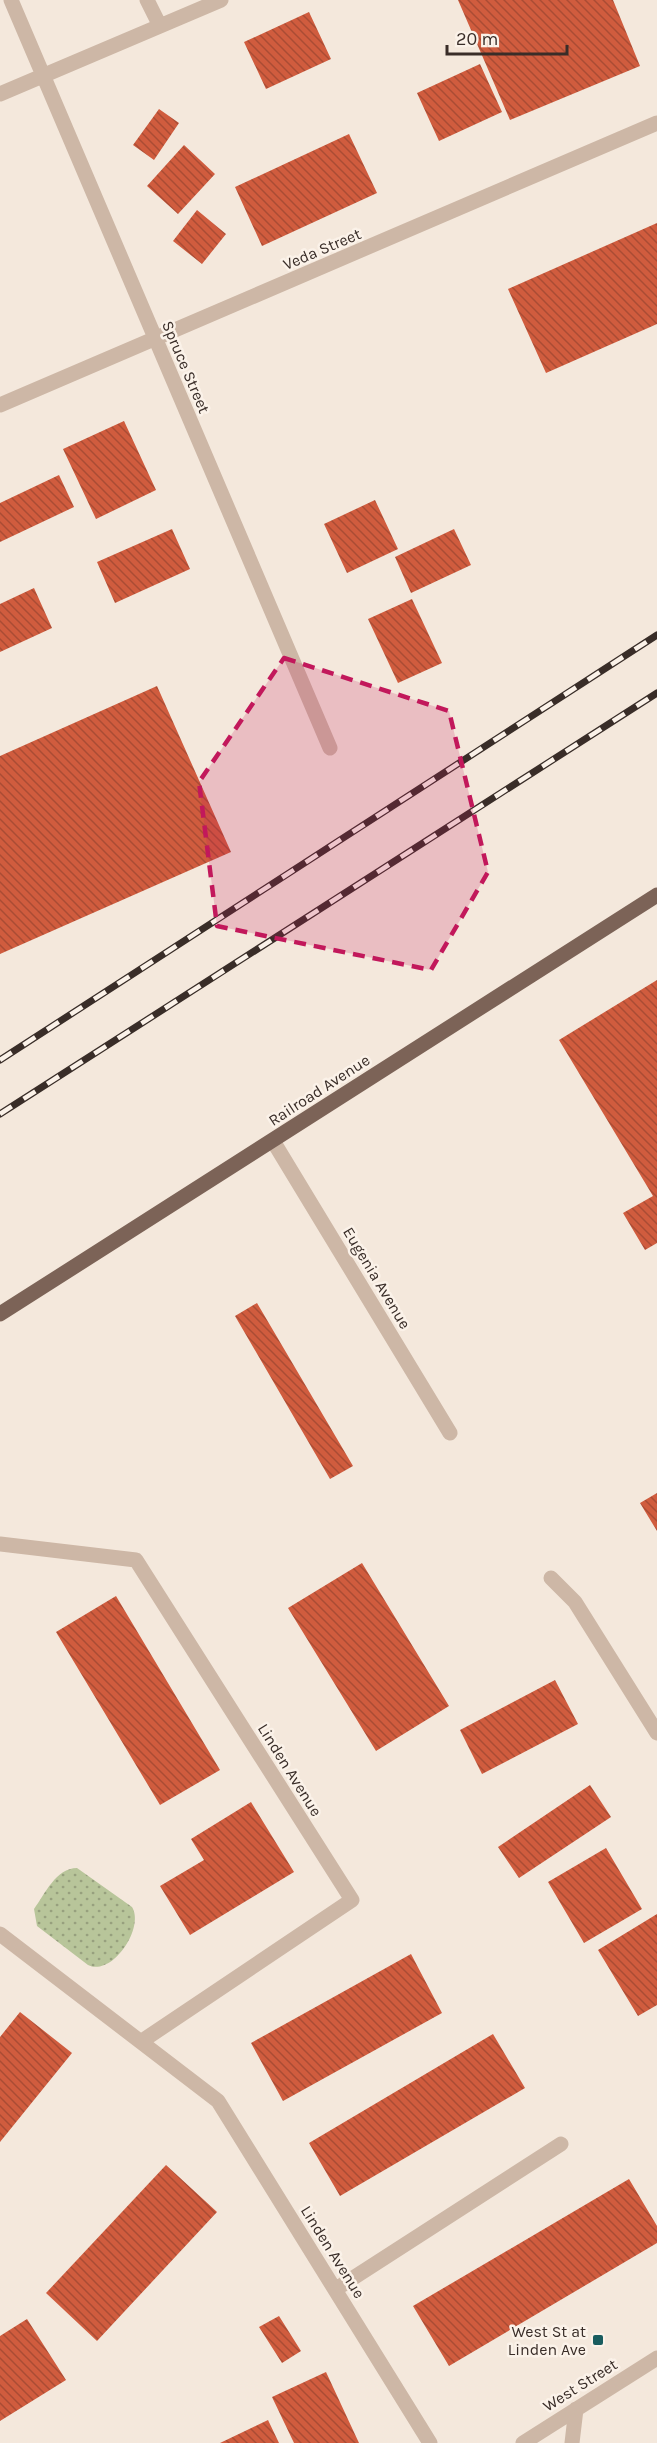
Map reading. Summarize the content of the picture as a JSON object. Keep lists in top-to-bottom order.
{
  "streets": {
    "main road": ["Railroad Avenue"],
    "street": [
      "Veda Street",
      "Spruce Street",
      "Eugenia Avenue",
      "Linden Avenue",
      "West Street"
    ]
  },
  "crossings": [
    ["Veda Street", "Spruce Street"],
    ["Railroad Avenue", "Eugenia Avenue"]
  ],
  "places": {
    "transit": ["West St at Linden Ave"]
  },
  "scale_bar": "20 m"
}
